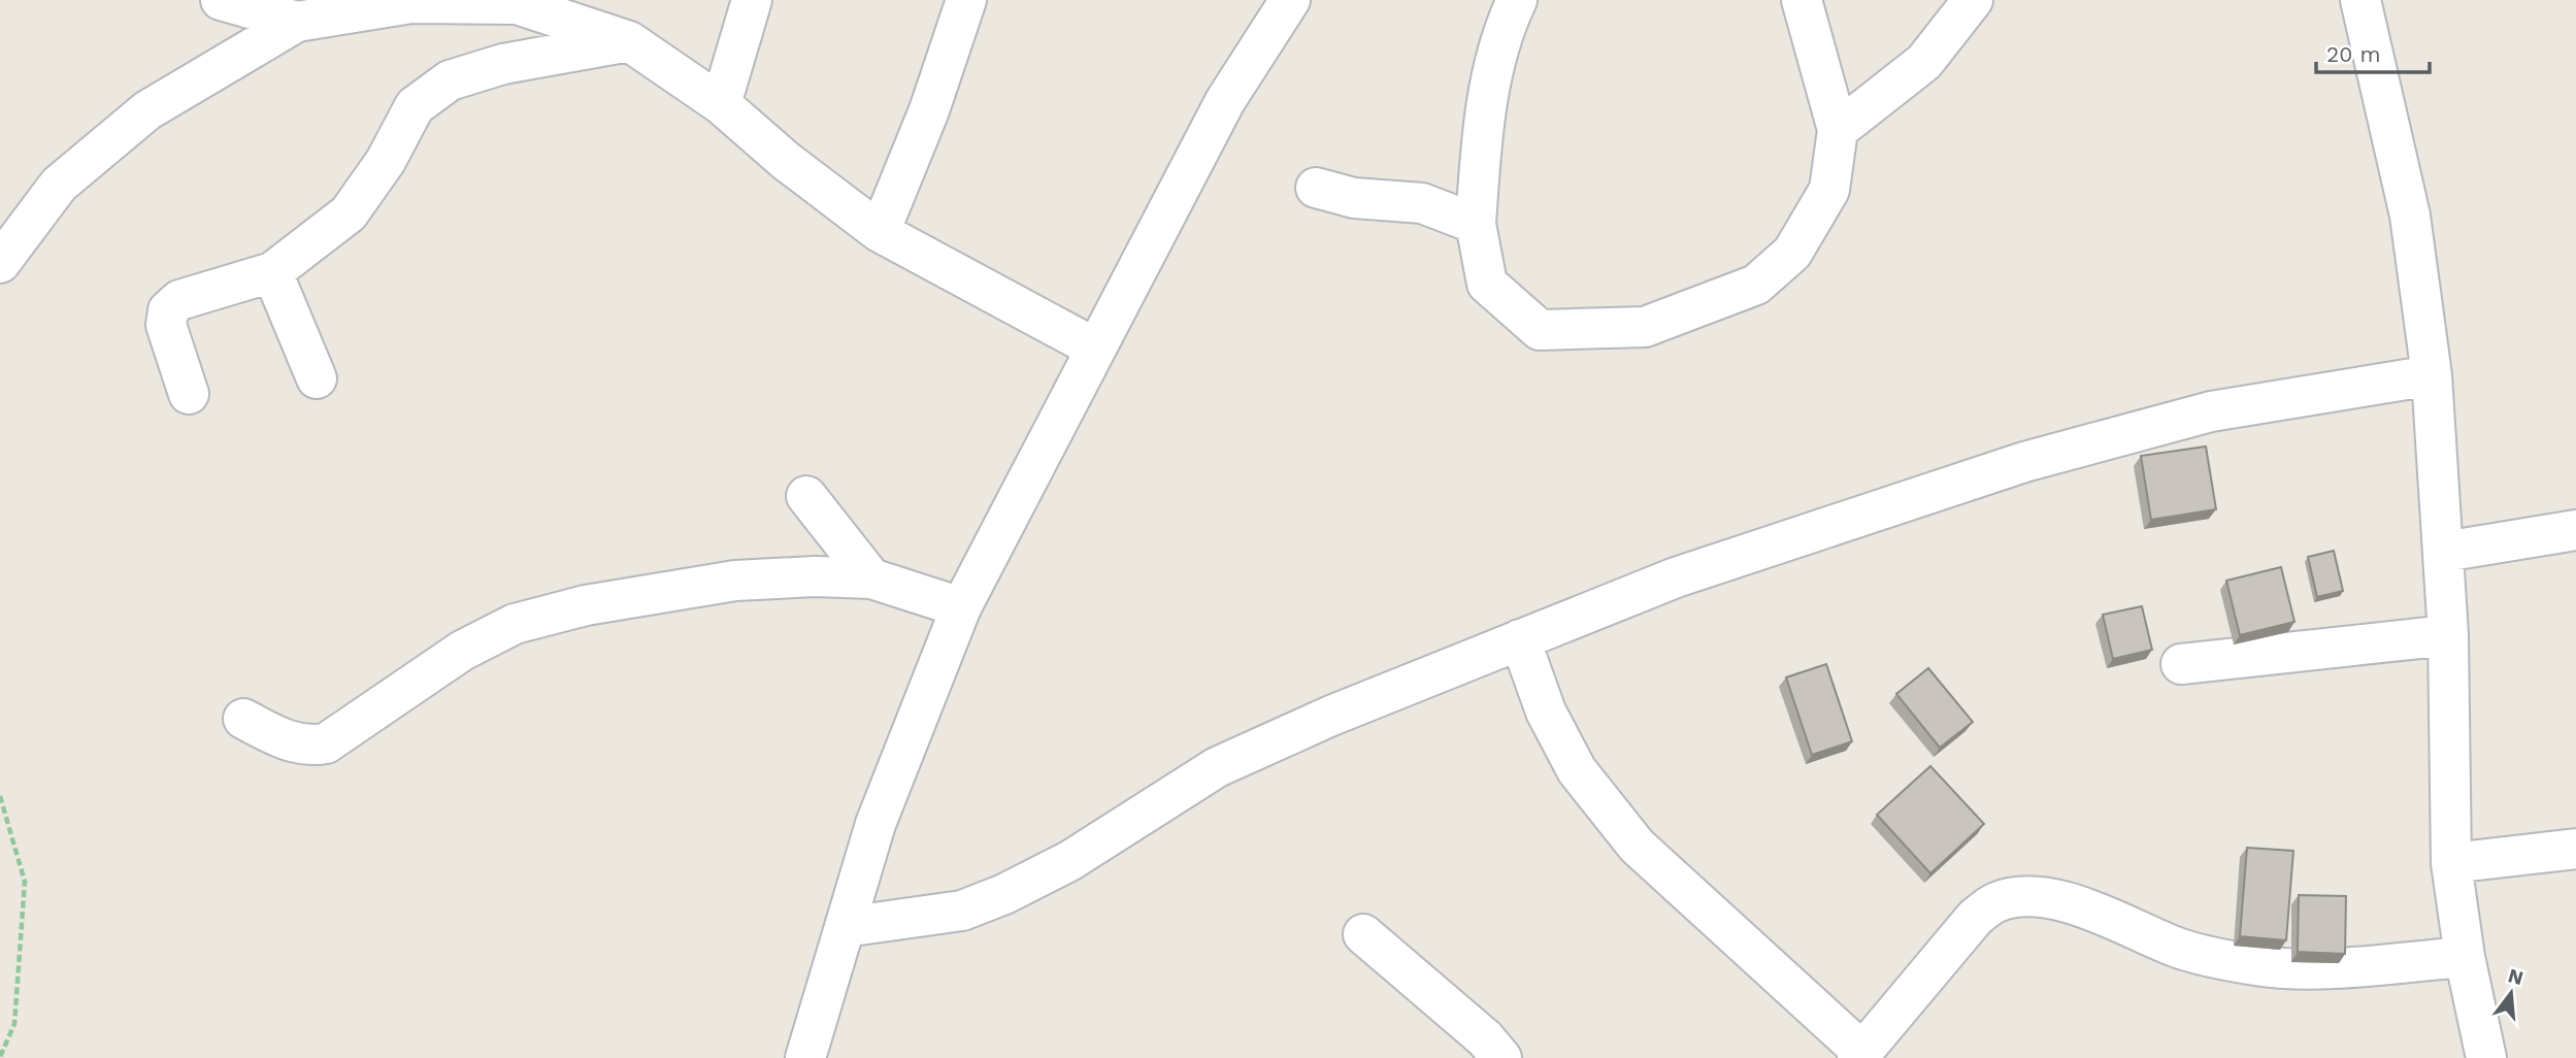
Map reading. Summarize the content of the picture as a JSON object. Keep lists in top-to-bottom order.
{
  "scale_bar": "20 m",
  "north": "top"
}
